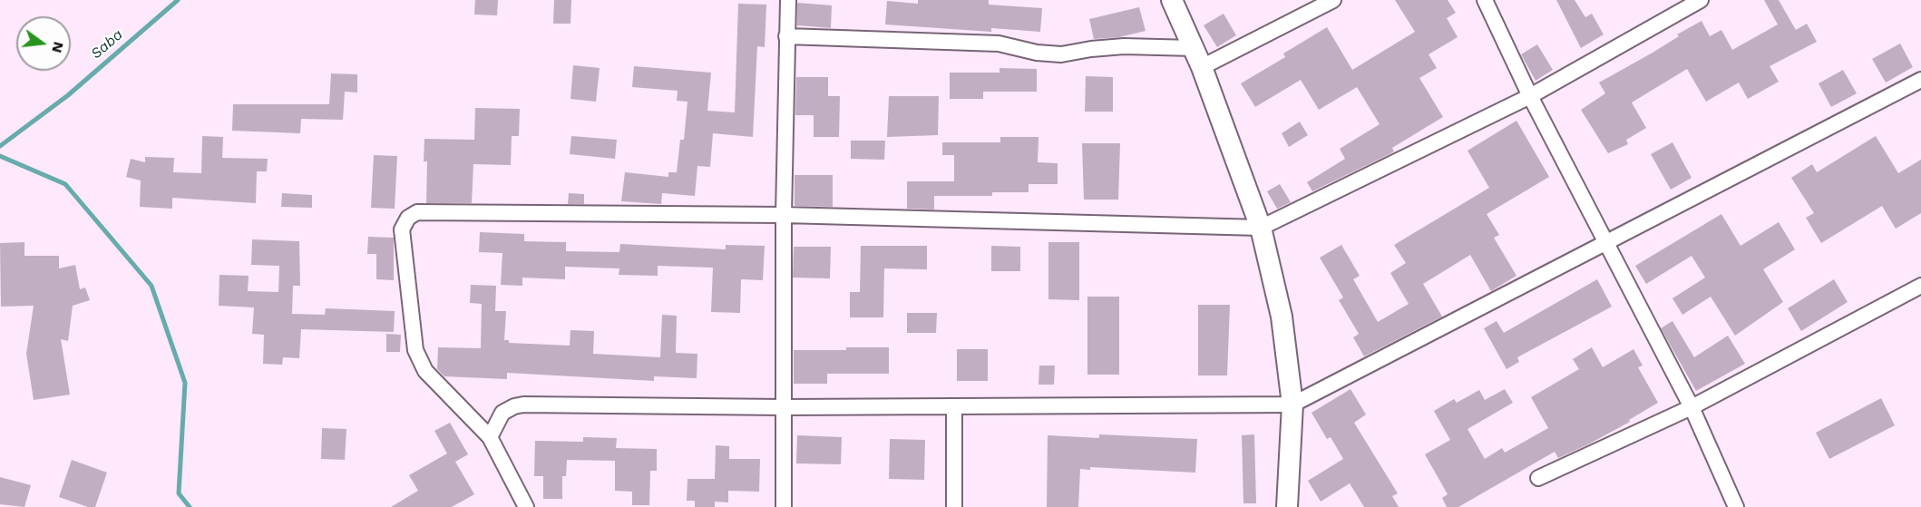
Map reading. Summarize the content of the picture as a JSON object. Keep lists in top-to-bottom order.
{
  "water": ["Saba"],
  "north": "right"
}
